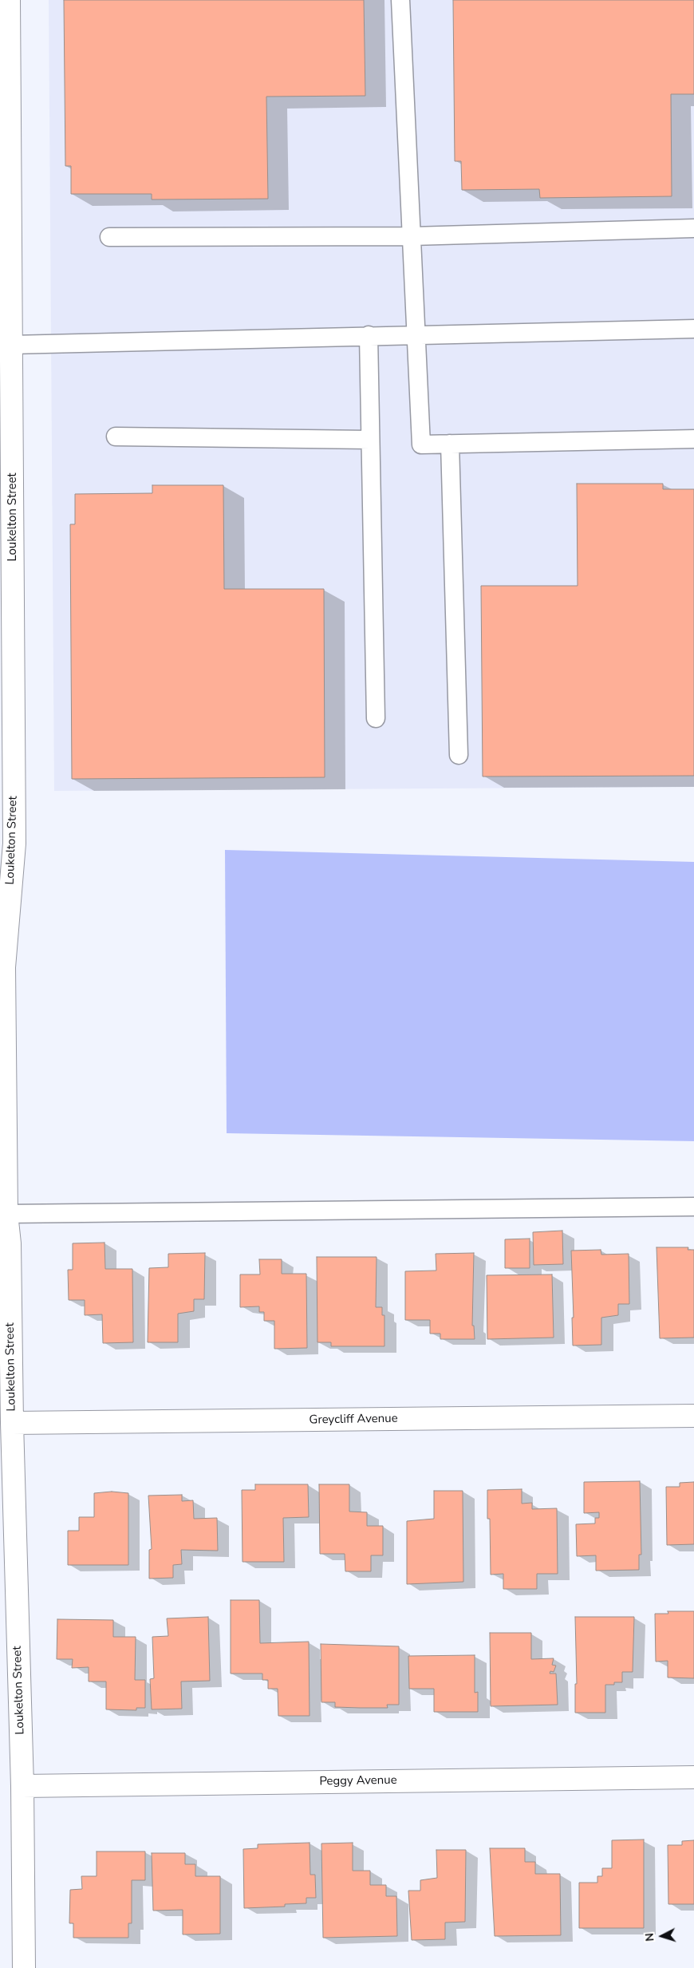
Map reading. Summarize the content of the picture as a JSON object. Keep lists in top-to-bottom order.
{
  "streets": {
    "street": ["Loukelton Street", "Greycliff Avenue", "Peggy Avenue"]
  },
  "crossings": [
    ["Loukelton Street", "Greycliff Avenue"],
    ["Loukelton Street", "Peggy Avenue"]
  ],
  "north": "left"
}
